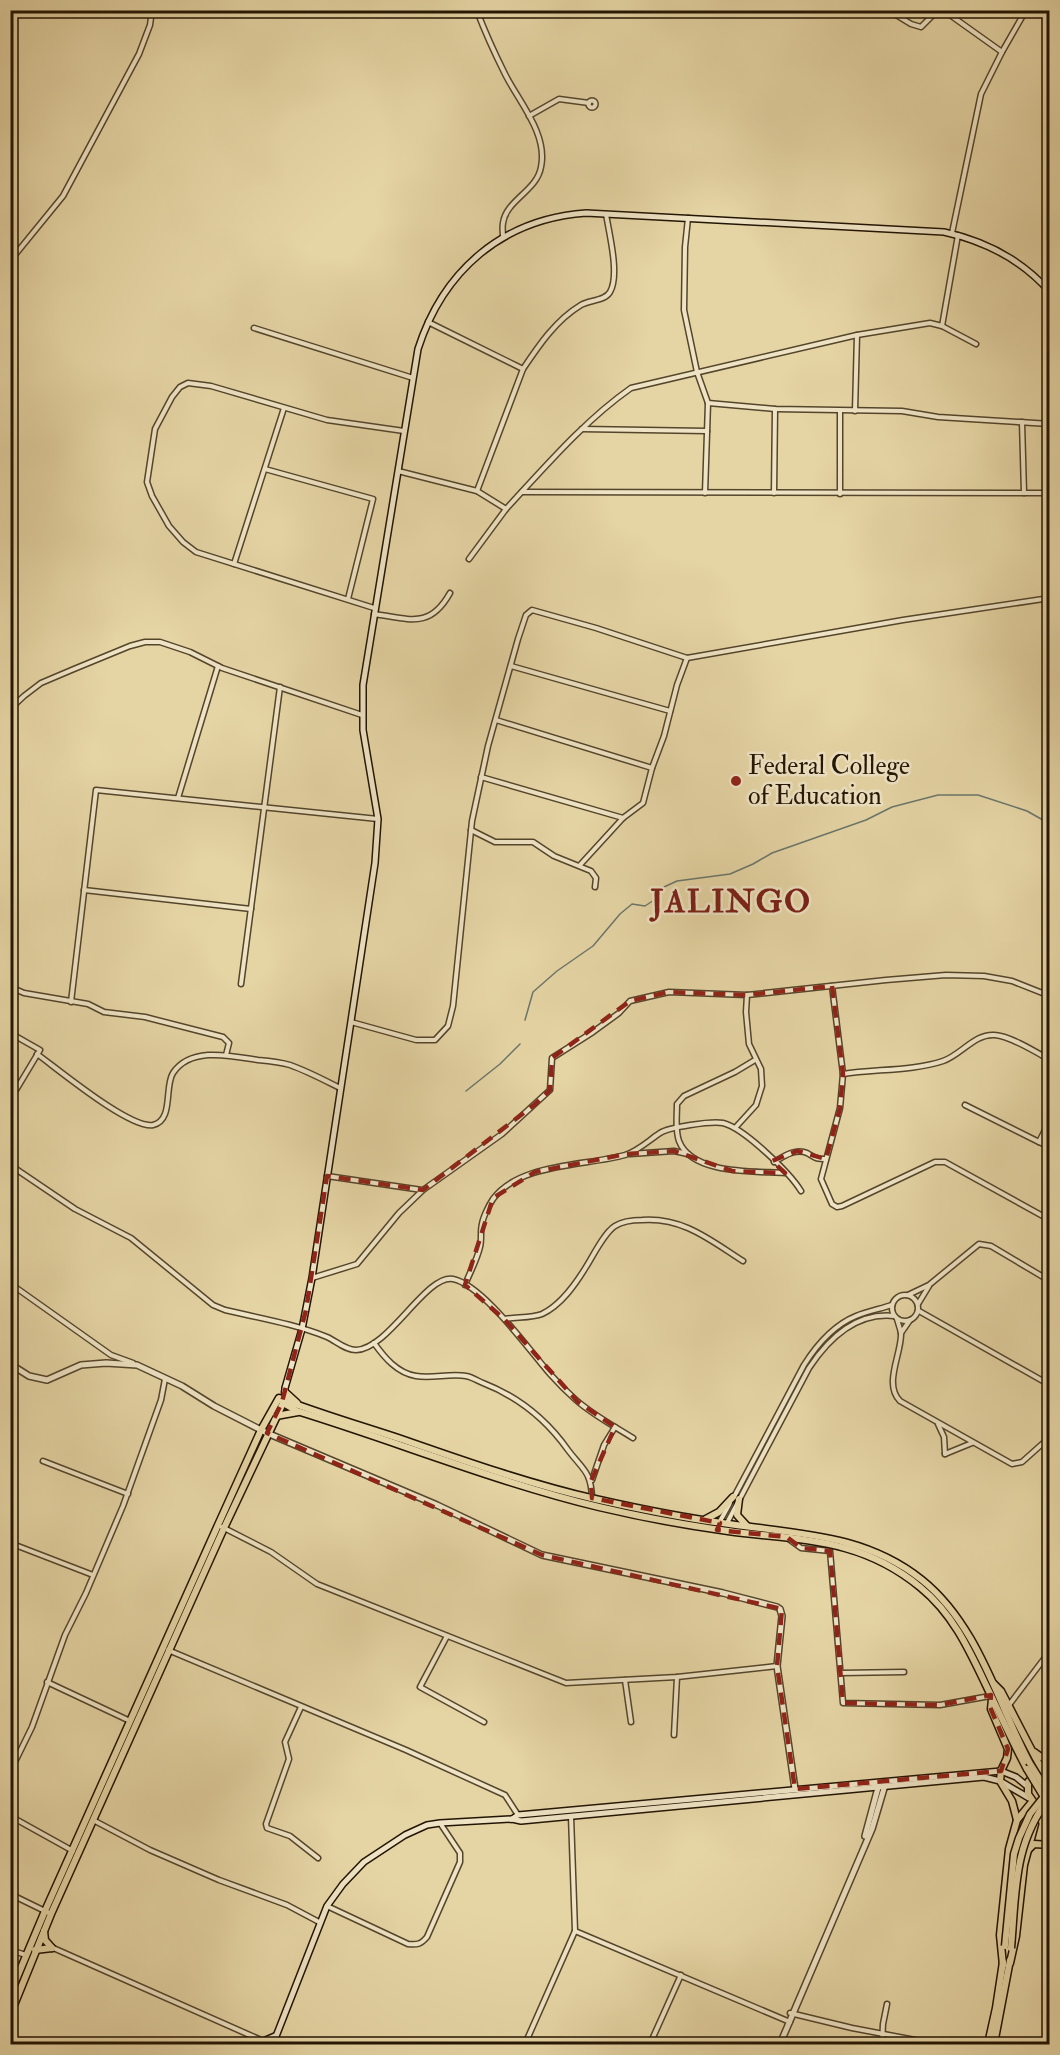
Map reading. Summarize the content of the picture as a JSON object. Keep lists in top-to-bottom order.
{
  "districts": ["JALINGO"],
  "places": ["Federal College of Education"]
}
